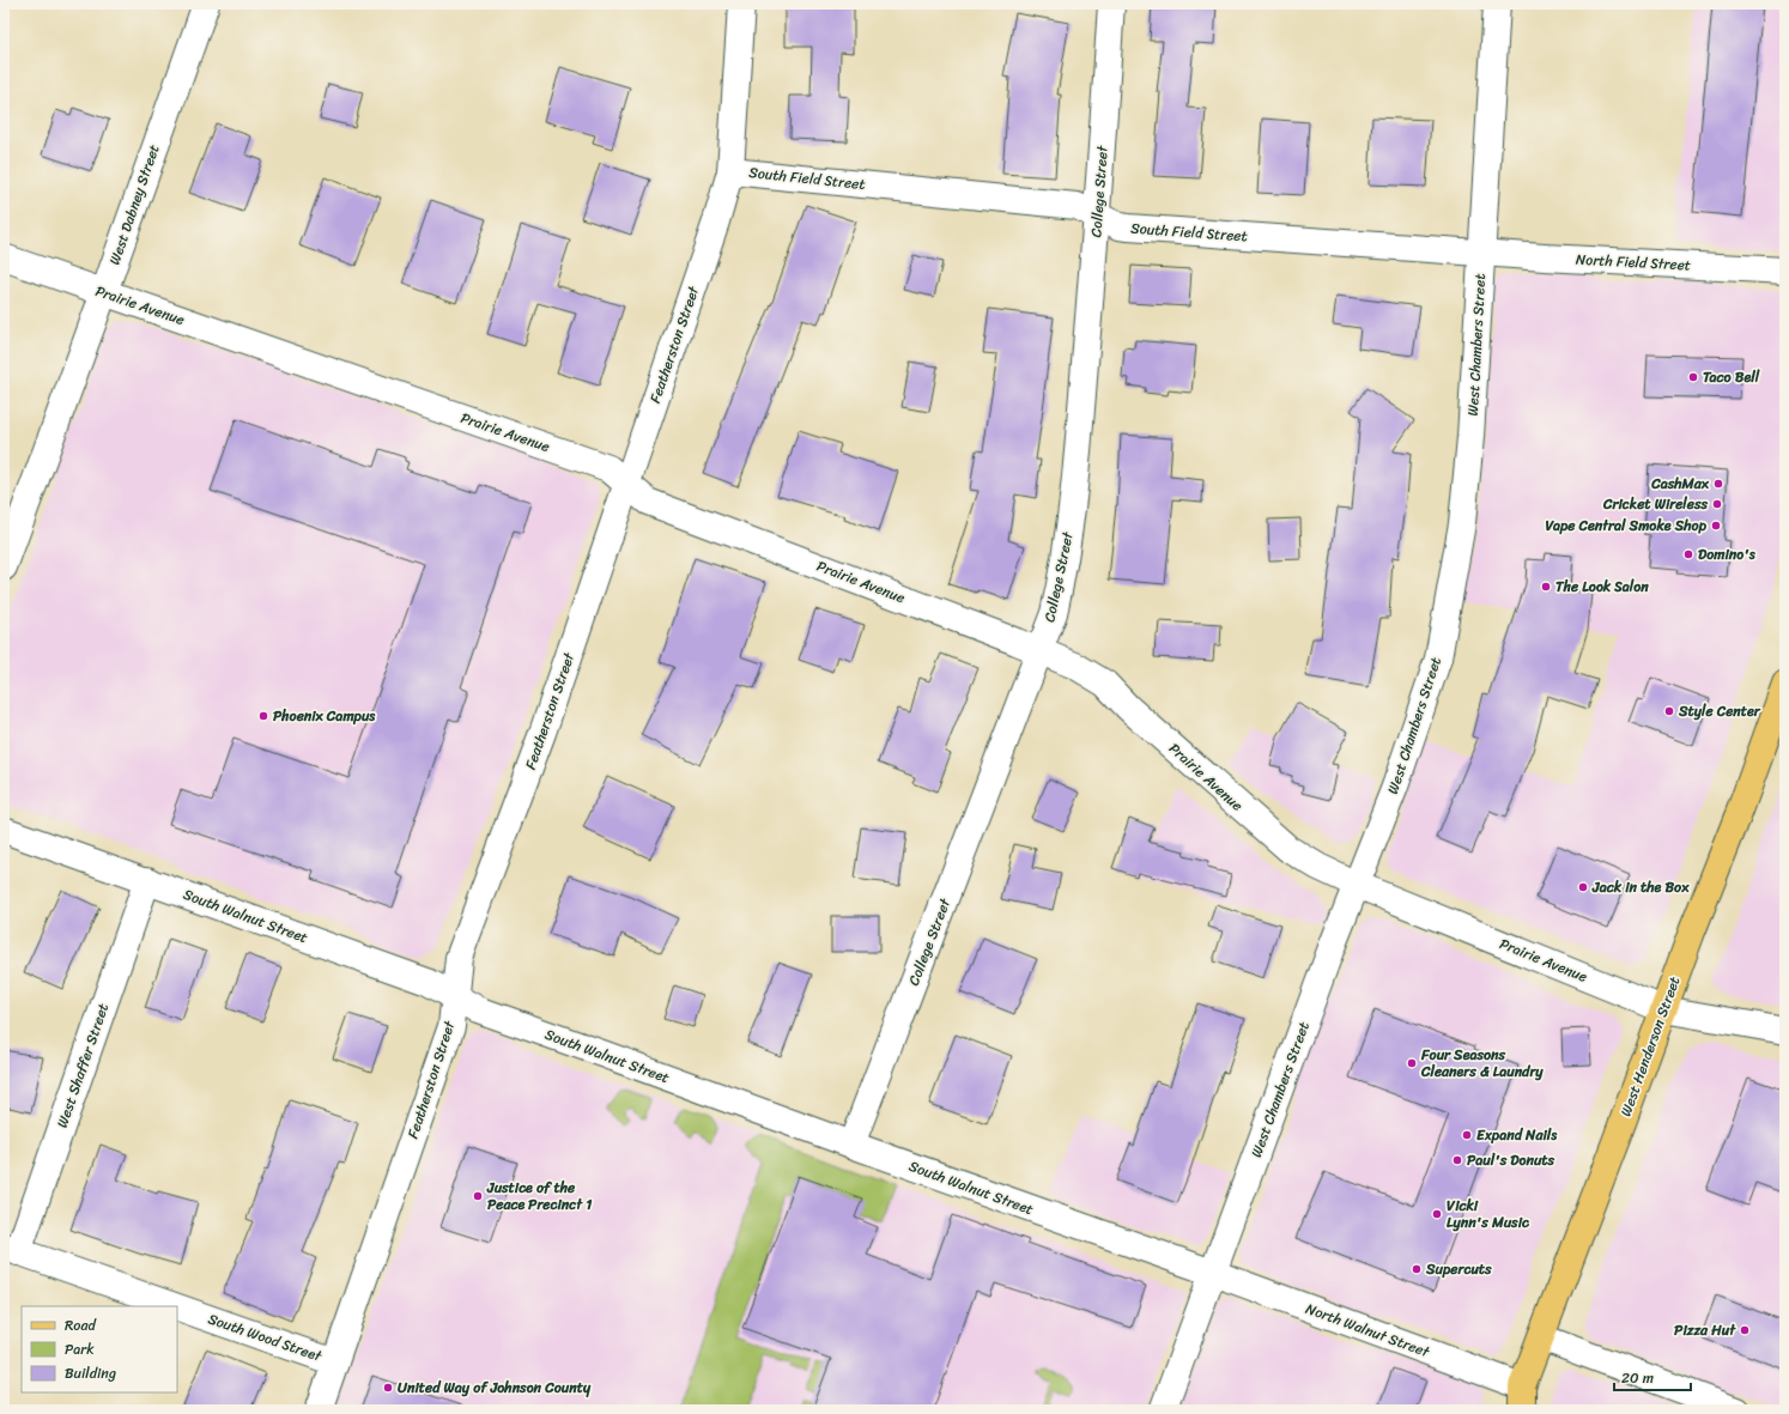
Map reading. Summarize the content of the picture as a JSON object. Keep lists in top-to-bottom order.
{
  "streets": {
    "main road": ["West Henderson Street"],
    "street": [
      "South Field Street",
      "College Street",
      "West Dabney Street",
      "North Field Street",
      "Prairie Avenue",
      "Featherston Street",
      "West Chambers Street",
      "South Walnut Street",
      "West Shaffer Street",
      "North Walnut Street",
      "South Wood Street"
    ]
  },
  "crossings": [
    ["South Field Street", "College Street"],
    ["South Field Street", "North Field Street"],
    ["South Field Street", "Featherston Street"],
    ["South Field Street", "West Chambers Street"],
    ["College Street", "Prairie Avenue"],
    ["College Street", "South Walnut Street"],
    ["West Dabney Street", "Prairie Avenue"],
    ["North Field Street", "West Chambers Street"],
    ["Prairie Avenue", "Featherston Street"],
    ["Prairie Avenue", "West Chambers Street"],
    ["Prairie Avenue", "West Henderson Street"],
    ["Featherston Street", "South Walnut Street"],
    ["Featherston Street", "South Wood Street"],
    ["West Chambers Street", "South Walnut Street"],
    ["West Chambers Street", "North Walnut Street"],
    ["South Walnut Street", "West Shaffer Street"],
    ["South Walnut Street", "North Walnut Street"],
    ["West Henderson Street", "North Walnut Street"],
    ["West Shaffer Street", "South Wood Street"]
  ],
  "places": [
    "Taco Bell",
    "CashMax",
    "Cricket Wireless",
    "Vape Central Smoke Shop",
    "Domino's",
    "The Look Salon",
    "Style Center",
    "Phoenix Campus",
    "Jack in the Box",
    "Four Seasons Cleaners & Laundry",
    "Expand Nails",
    "Paul's Donuts",
    "Justice of the Peace Precinct 1",
    "Vicki Lynn's Music",
    "Supercuts",
    "Pizza Hut",
    "United Way of Johnson County"
  ],
  "legend": ["Road", "Park", "Building"],
  "scale_bar": "20 m"
}
